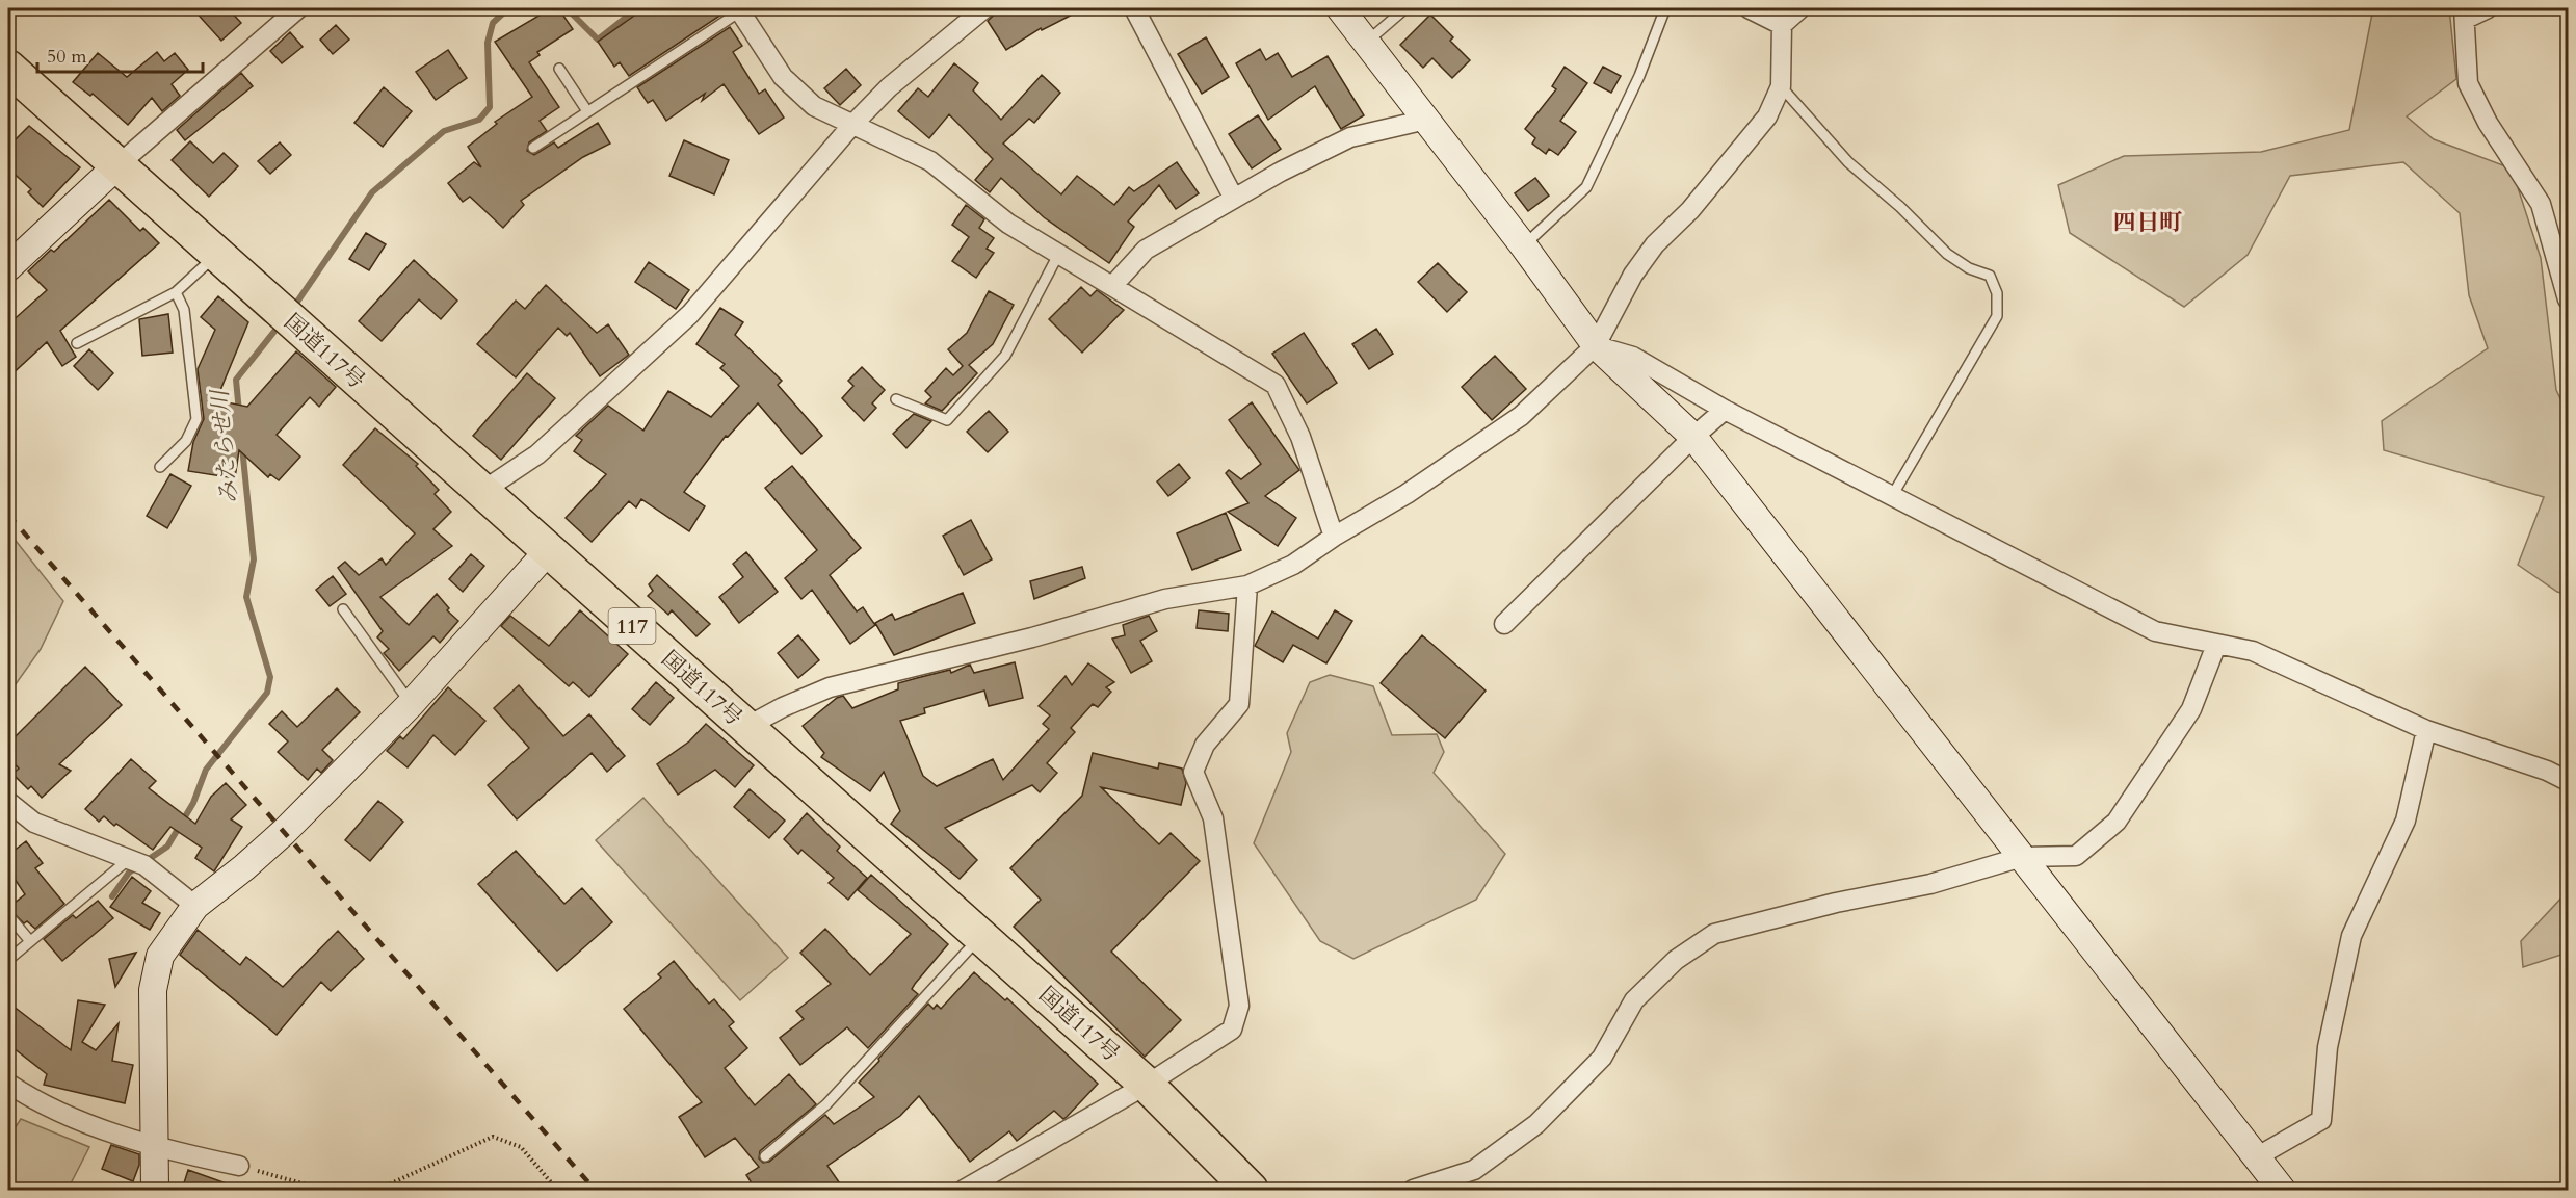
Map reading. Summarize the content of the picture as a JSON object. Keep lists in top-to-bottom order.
{
  "streets": {
    "highway": ["国道117号", "117"]
  },
  "districts": ["四日町"],
  "water": ["みたらせ川"],
  "scale_bar": "50 m"
}
